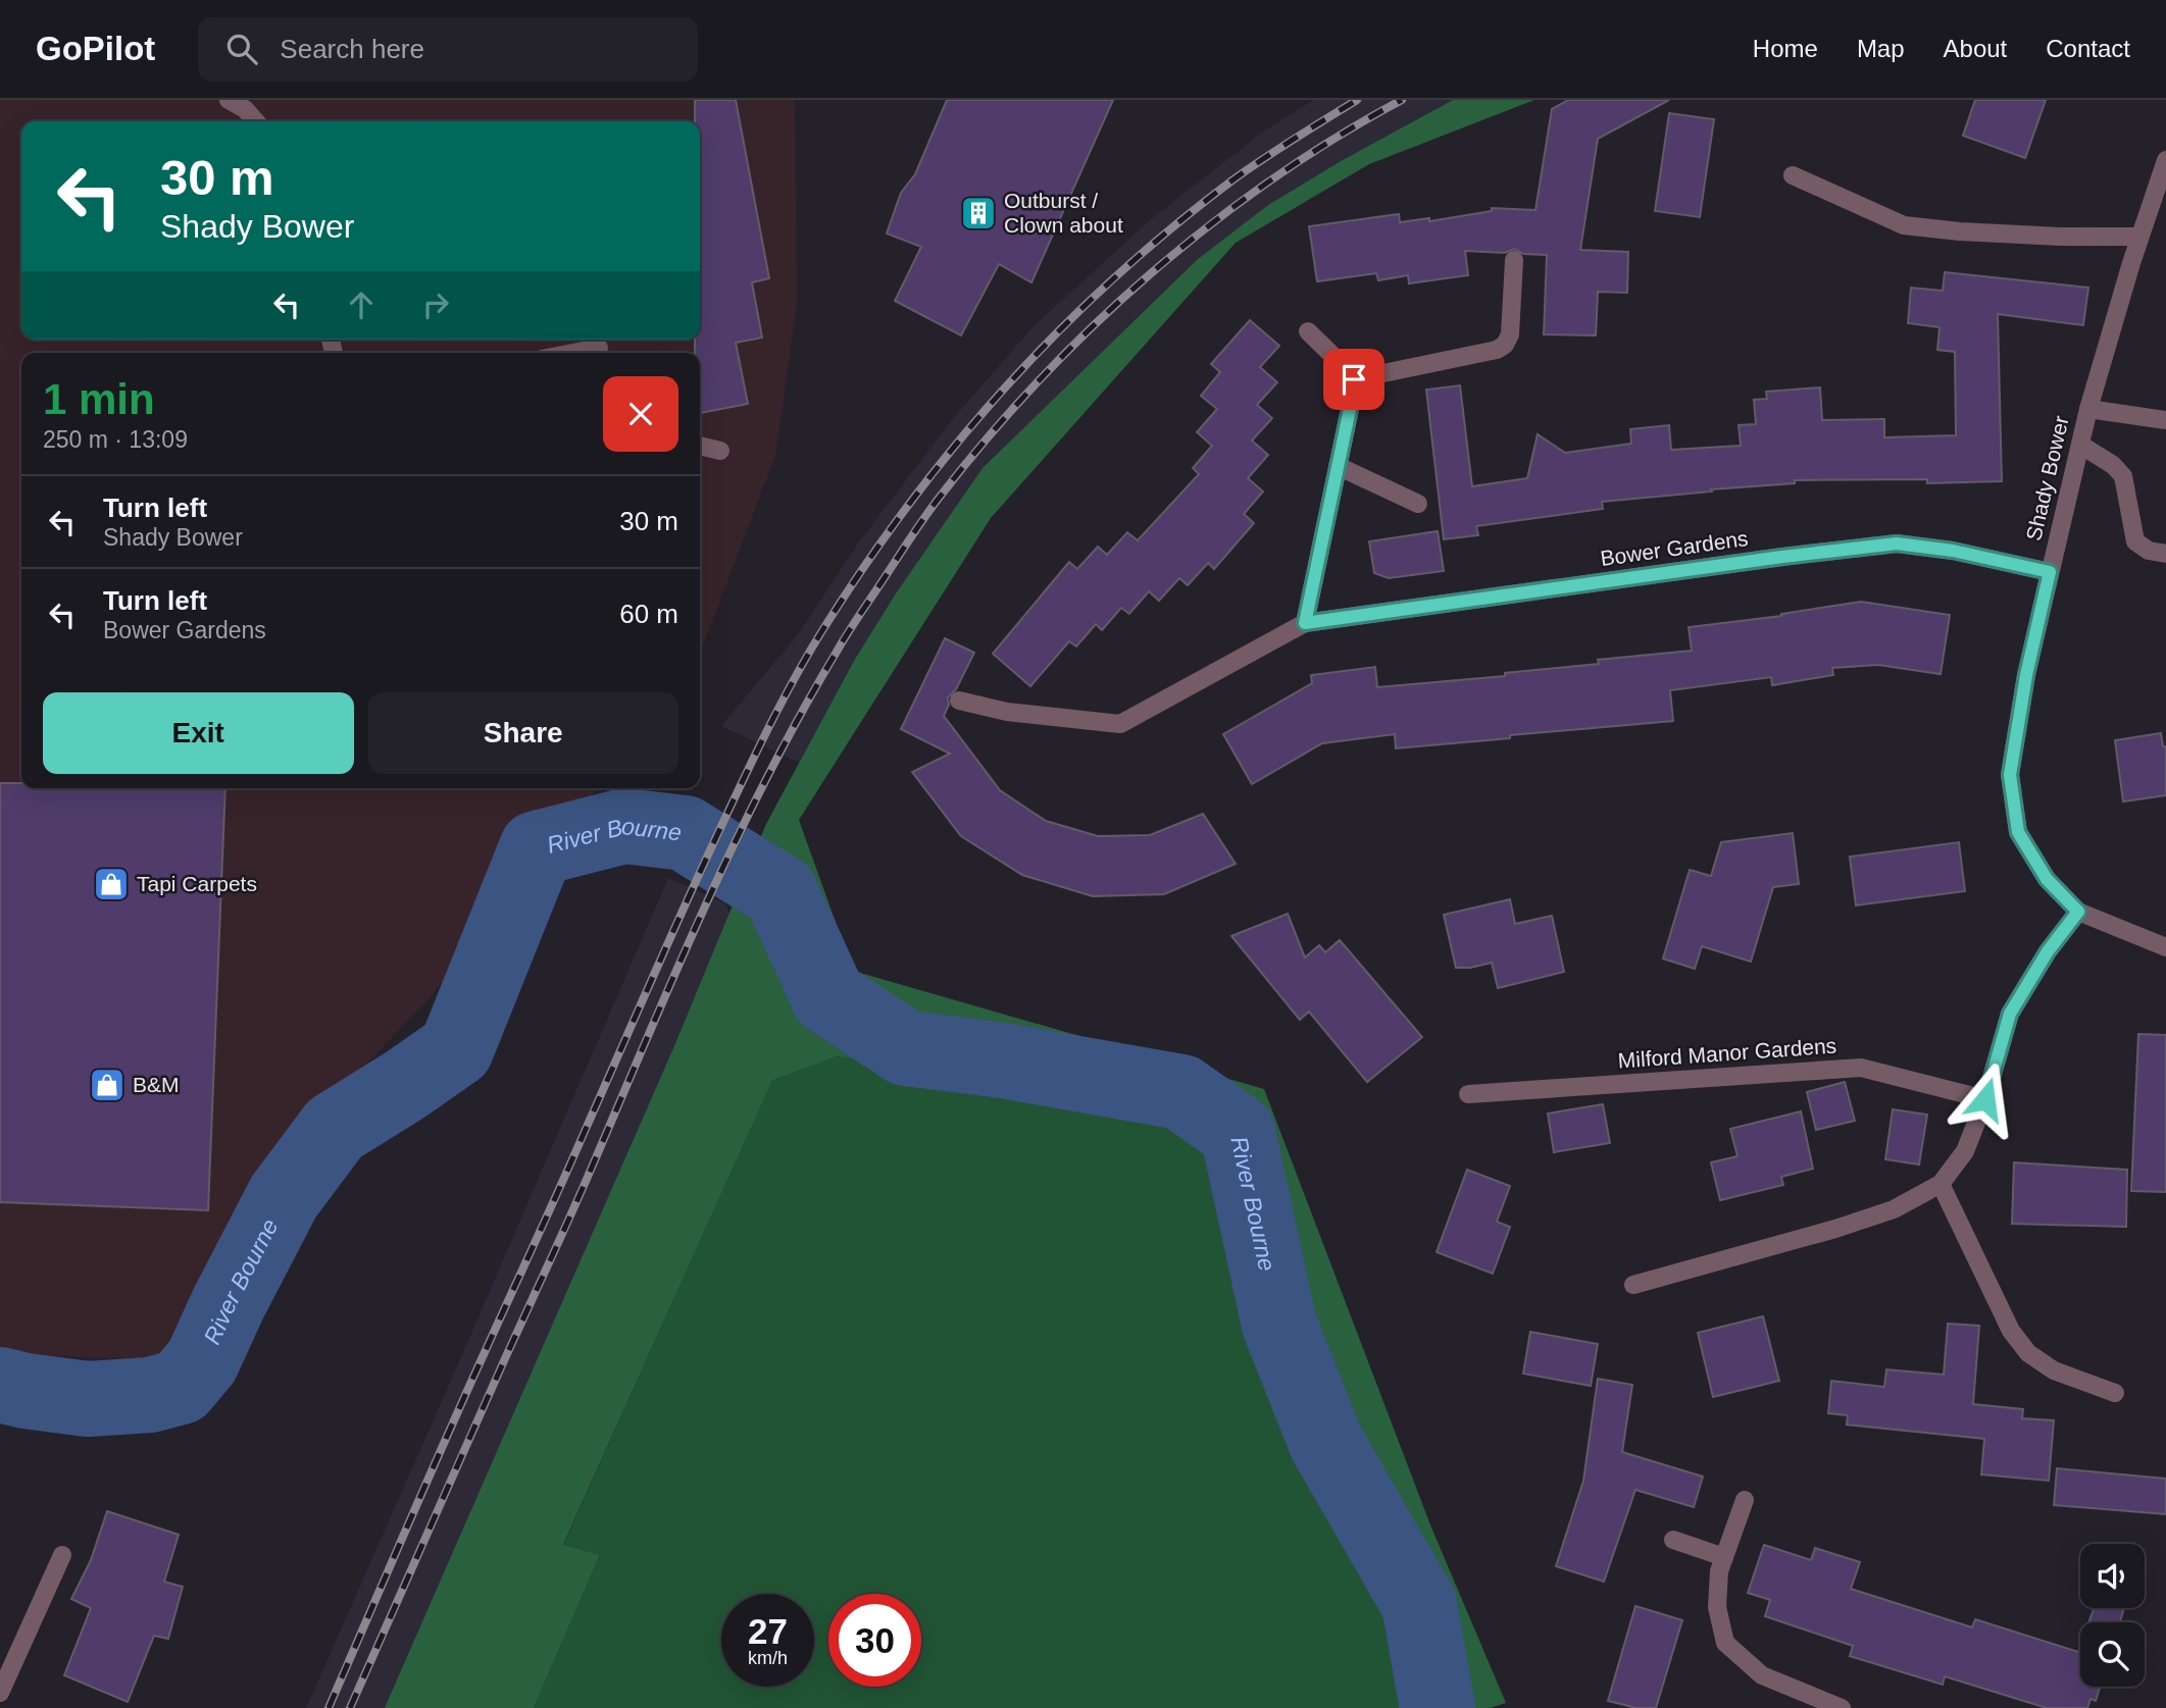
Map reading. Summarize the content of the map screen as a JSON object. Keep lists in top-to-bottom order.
{
  "streets": {
    "street": ["Shady Bower", "Bower Gardens", "Milford Manor Gardens"]
  },
  "crossings": [
    ["Shady Bower", "Bower Gardens"]
  ],
  "water": ["River Bourne"],
  "places": {
    "building": ["Outburst / Clown about"],
    "shop": ["Tapi Carpets", "B&M"]
  },
  "page": {
    "header": "GoPilot",
    "search": "Search here",
    "nav": [
      "Home",
      "Map",
      "About",
      "Contact"
    ],
    "turn": ["30 m", "Shady Bower"],
    "heading": ["1 min", "250 m · 13:09"],
    "list": [
      {
        "name": "Turn left",
        "note": "Shady Bower",
        "value": "30 m"
      },
      {
        "name": "Turn left",
        "note": "Bower Gardens",
        "value": "60 m"
      }
    ],
    "buttons": ["Exit", "Share"],
    "speed": "27 km/h",
    "limit": "30"
  }
}
